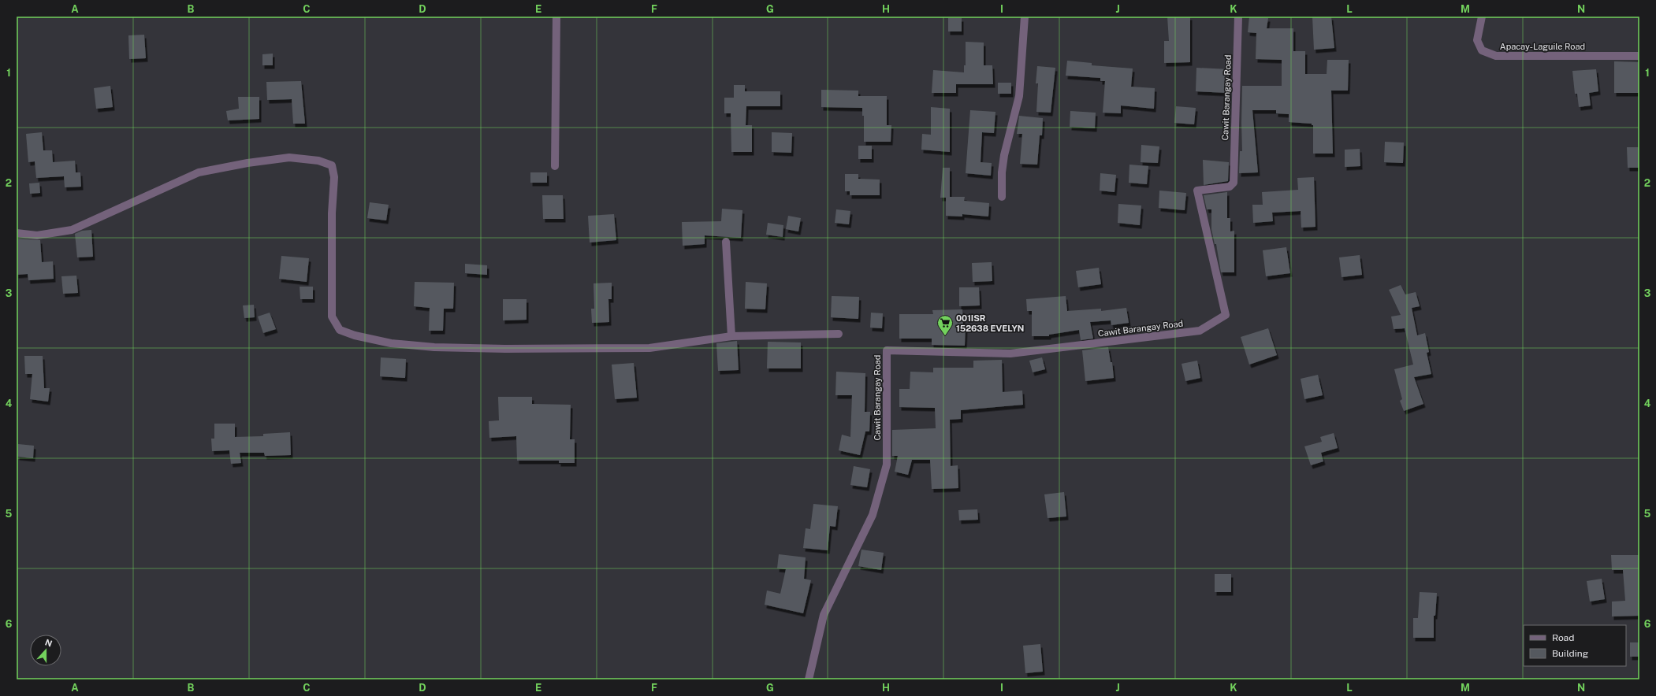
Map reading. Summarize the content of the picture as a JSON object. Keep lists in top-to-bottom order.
{
  "streets": {
    "street": ["Apacay-Laguile Road", "Cawit Barangay Road"]
  },
  "places": {
    "supermarket": ["001ISR 152638 EVELYN"]
  },
  "legend": ["Road", "Building"],
  "north": "top",
  "grid": {
    "columns": [
      "A",
      "B",
      "C",
      "D",
      "E",
      "F",
      "G",
      "H",
      "I",
      "J",
      "K",
      "L",
      "M",
      "N"
    ],
    "rows": [
      "1",
      "2",
      "3",
      "4",
      "5",
      "6"
    ]
  }
}
